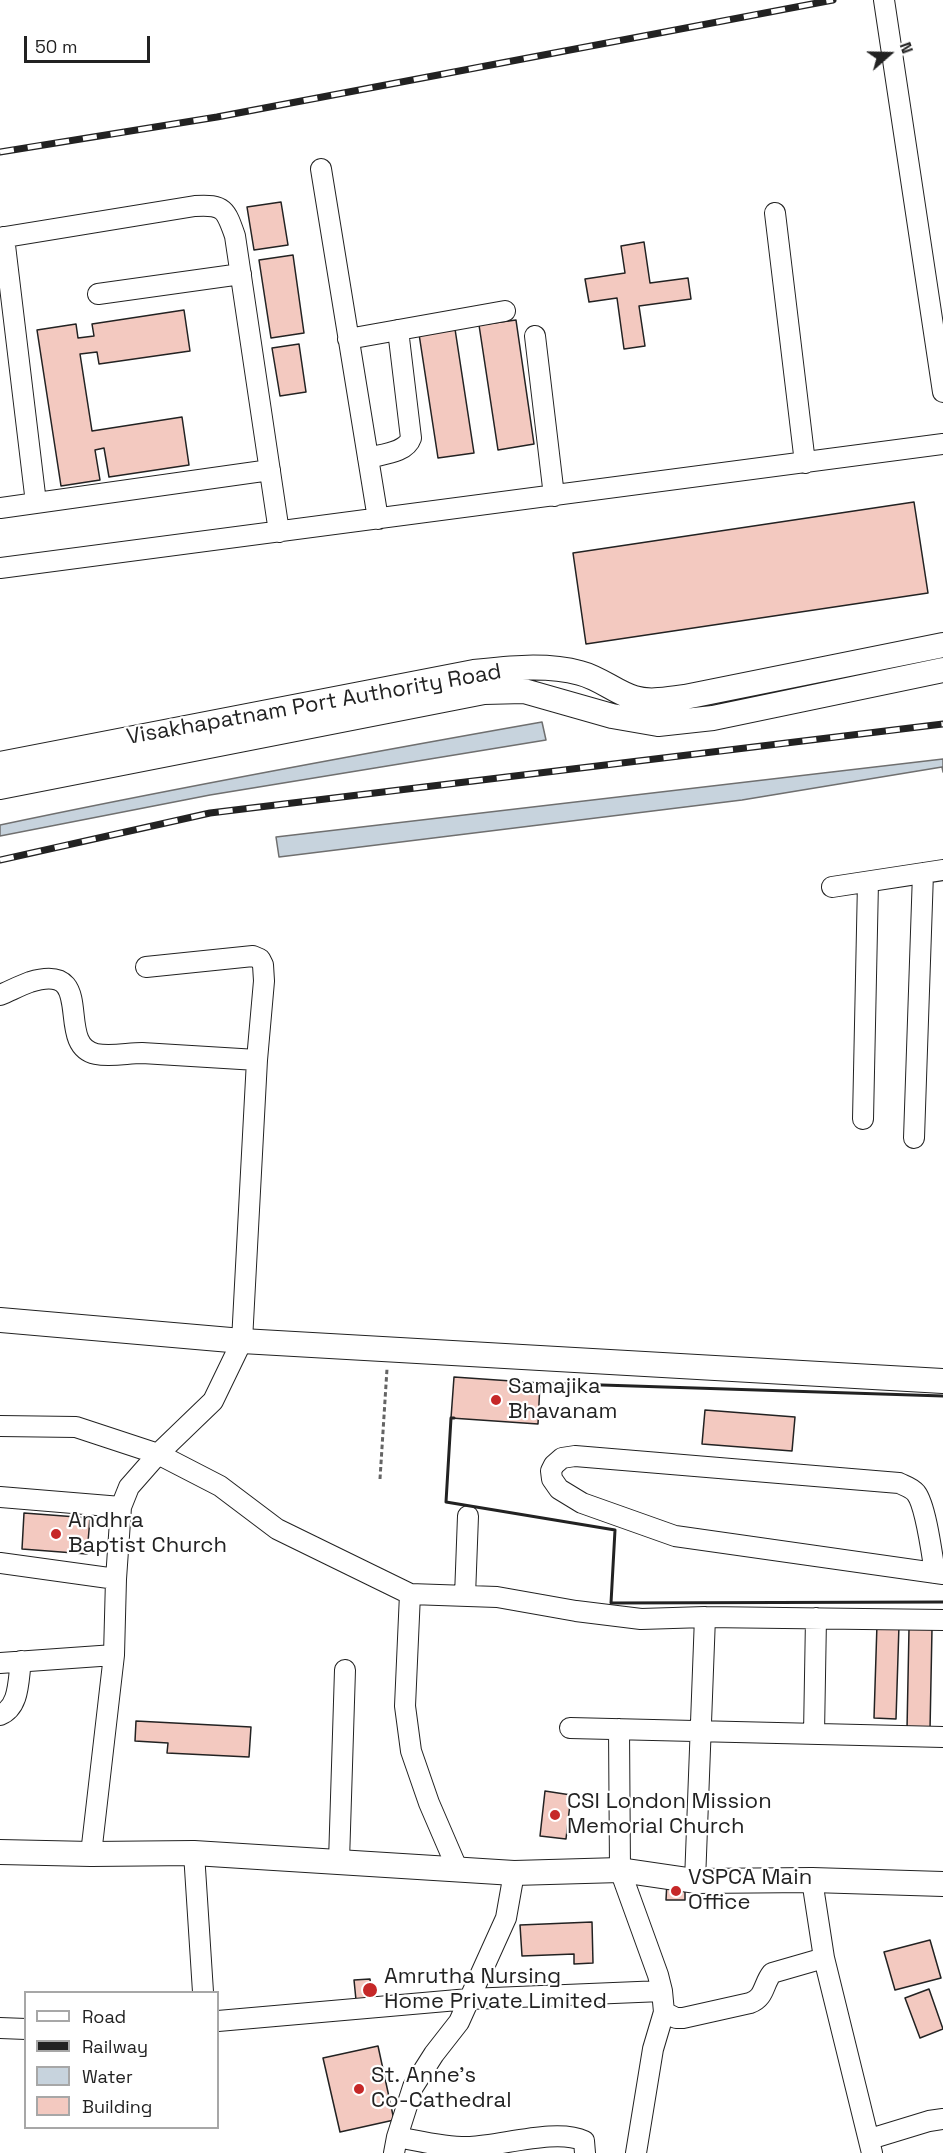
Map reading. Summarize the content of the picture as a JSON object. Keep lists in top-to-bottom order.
{
  "streets": {
    "main road": ["Visakhapatnam Port Authority Road"]
  },
  "places": [
    "Samajika Bhavanam",
    "Andhra Baptist Church",
    "CSI London Mission Memorial Church",
    "VSPCA Main Office",
    "Amrutha Nursing Home Private Limited",
    "St. Anne's Co-Cathedral"
  ],
  "legend": [
    "Road",
    "Railway",
    "Water",
    "Building"
  ],
  "scale_bar": "50 m",
  "north": "right"
}
